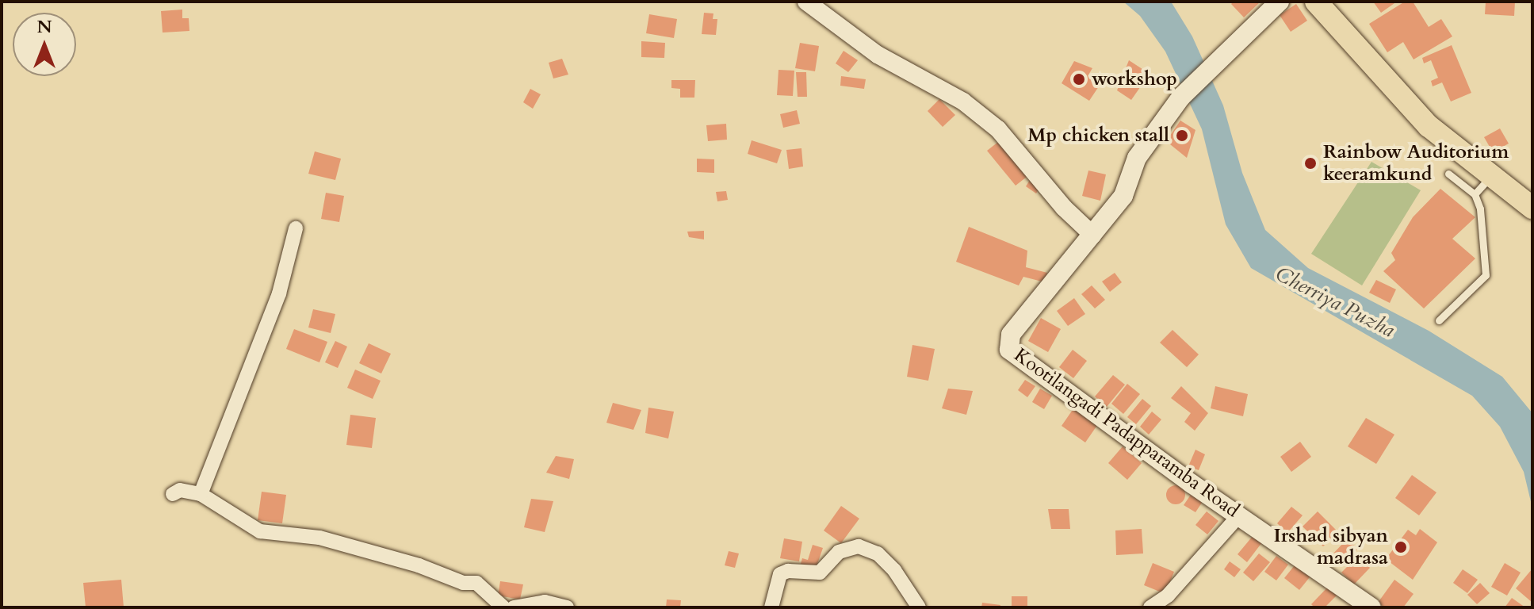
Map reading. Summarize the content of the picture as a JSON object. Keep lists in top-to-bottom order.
{
  "streets": {
    "main road": ["Kootilangadi Padapparamba Road"]
  },
  "water": ["Cherriya Puzha"],
  "places": [
    "workshop",
    "Mp chicken stall",
    "Rainbow Auditorium keeramkund",
    "Irshad sibyan madrasa"
  ],
  "north": "top"
}
